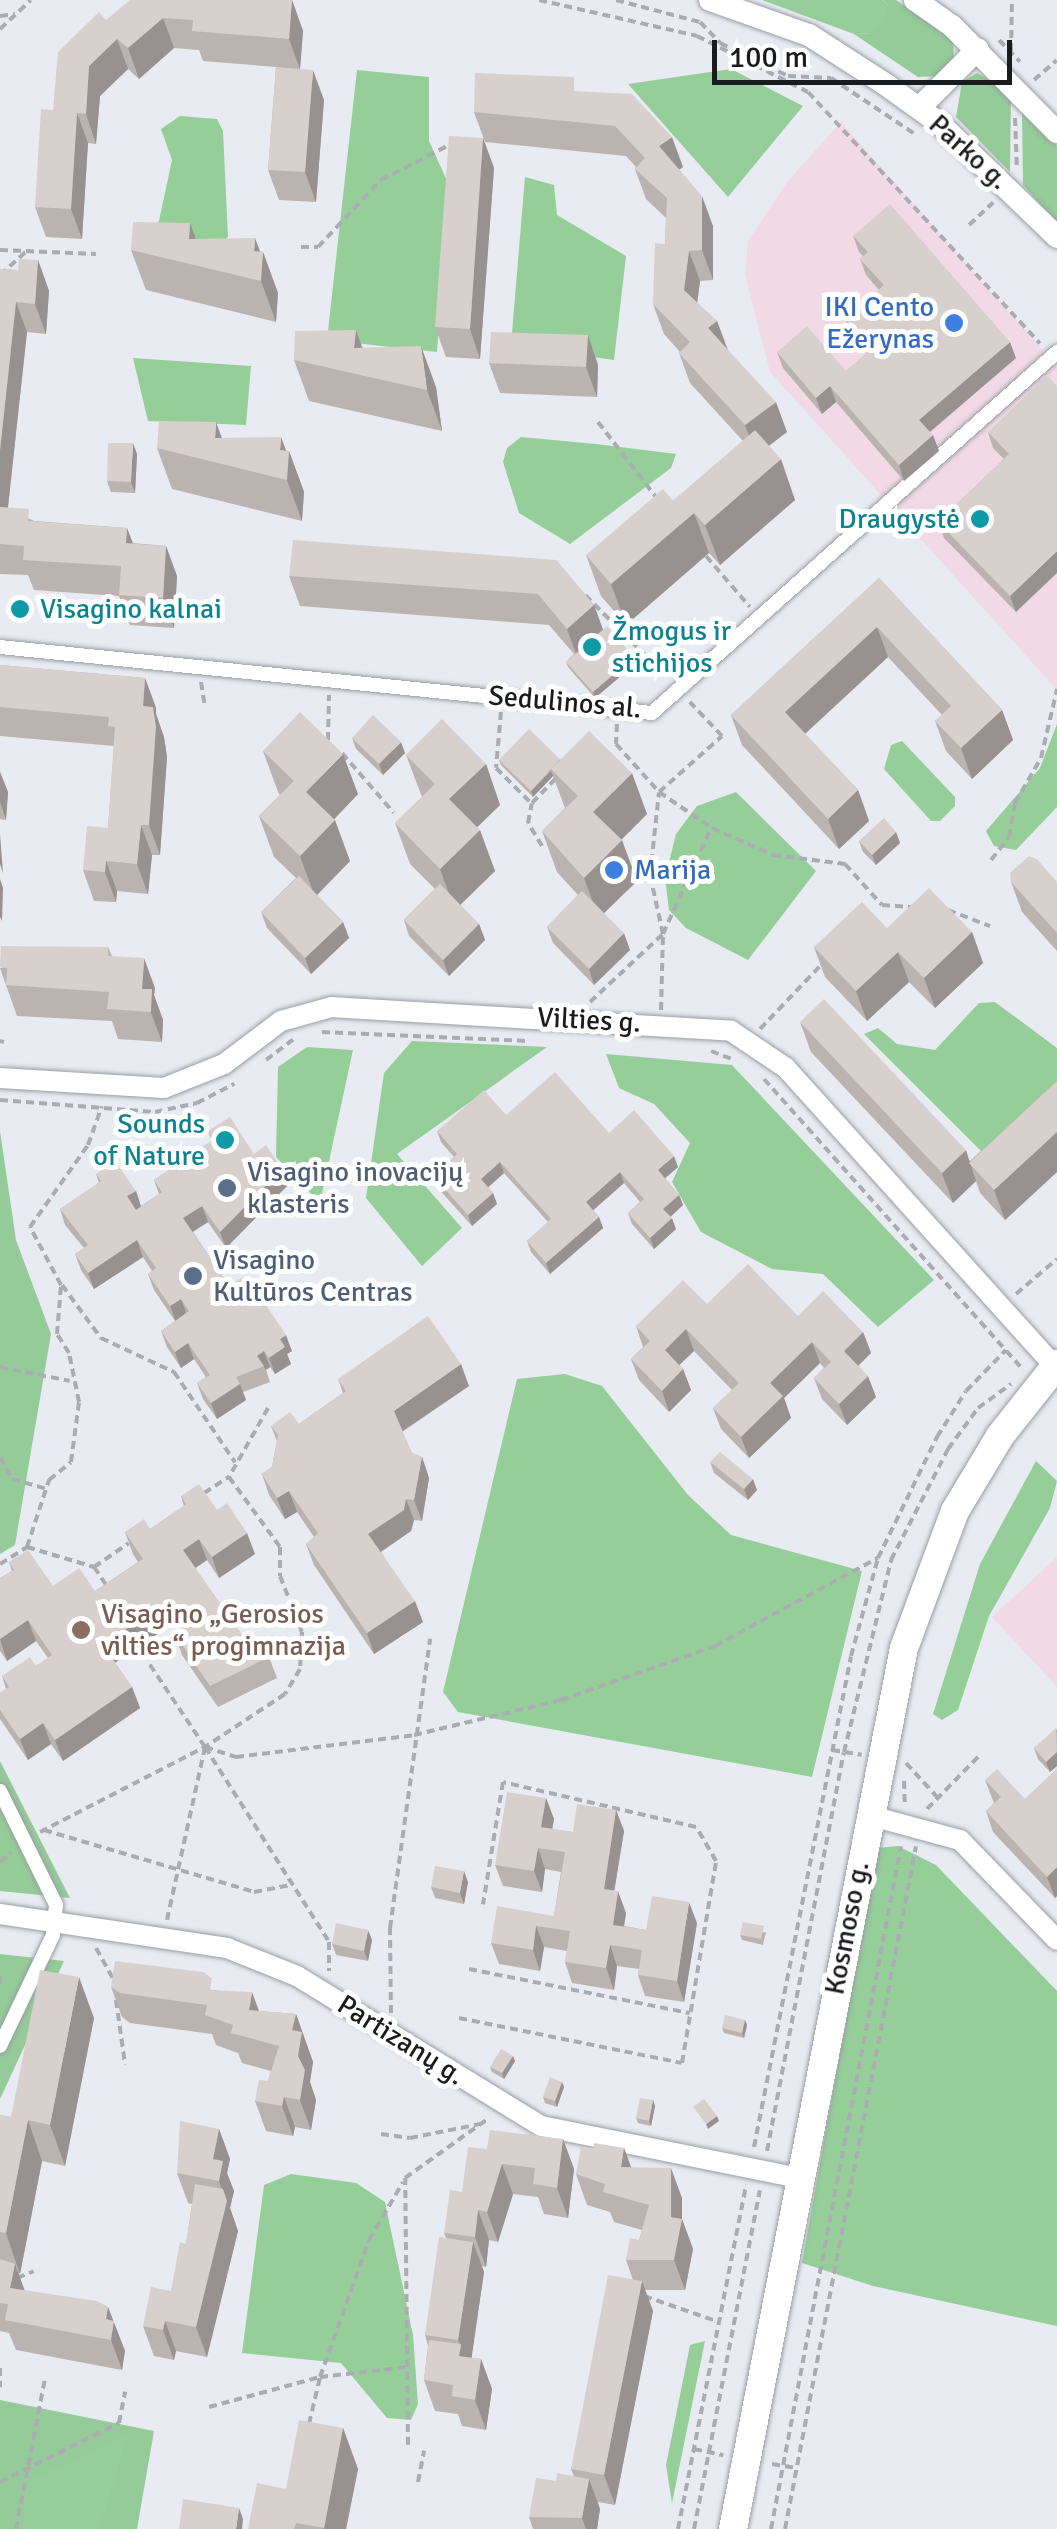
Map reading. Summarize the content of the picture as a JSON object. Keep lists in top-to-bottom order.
{
  "streets": {
    "main road": ["Kosmoso g."],
    "street": [
      "Parko g.",
      "Sedulinos al.",
      "Vilties g.",
      "Partizanų g."
    ]
  },
  "crossings": [
    ["Kosmoso g.", "Partizanų g."]
  ],
  "places": [
    "IKI Cento Ežerynas",
    "Draugystė",
    "Visagino kalnai",
    "Žmogus ir stichijos",
    "Marija",
    "Sounds of Nature",
    "Visagino inovacijų klasteris",
    "Visagino Kultūros Centras",
    "Visagino „Gerosios vilties“ progimnazija"
  ],
  "scale_bar": "100 m"
}
